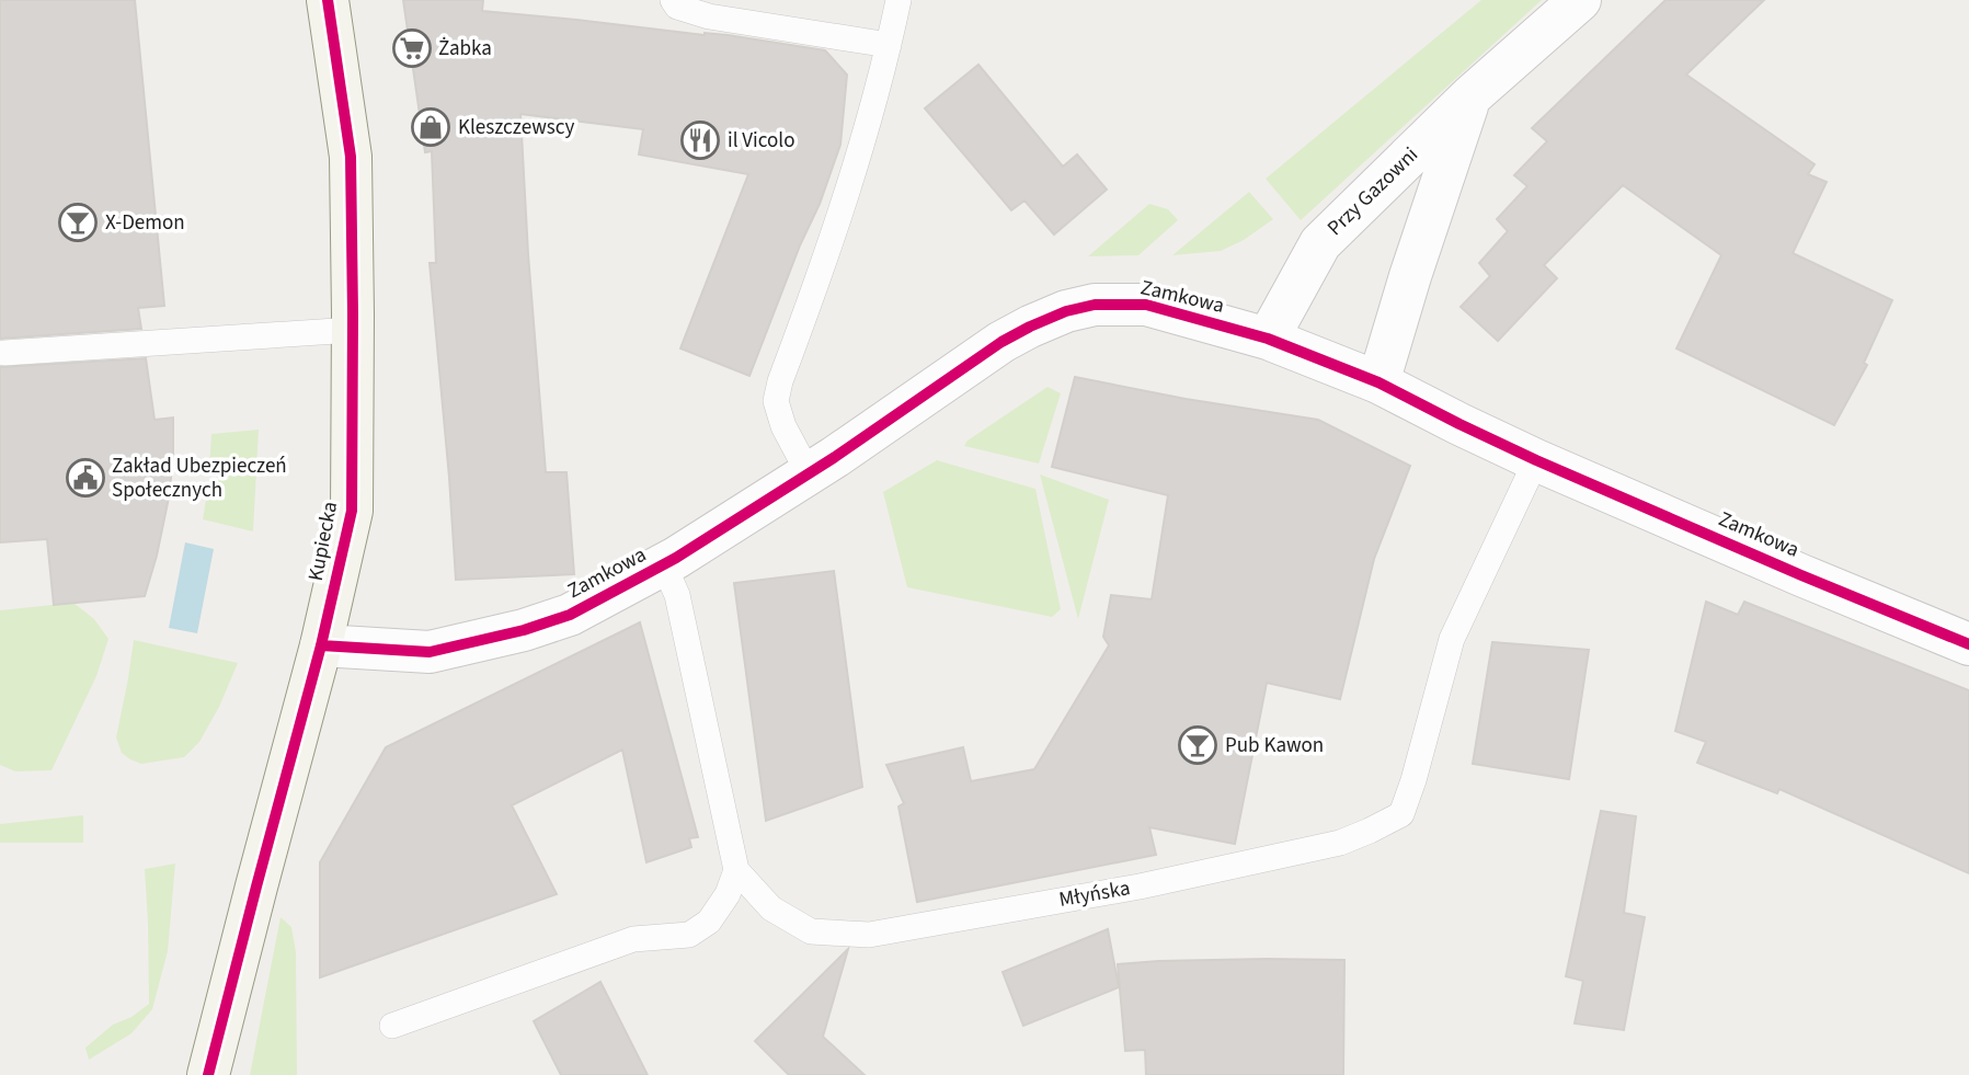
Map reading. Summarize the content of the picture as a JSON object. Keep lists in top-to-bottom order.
{
  "streets": {
    "street": ["Przy Gazowni", "Zamkowa", "Kupiecka"],
    "lane": ["Młyńska"]
  },
  "crossings": [
    ["Przy Gazowni", "Zamkowa"],
    ["Zamkowa", "Kupiecka"],
    ["Zamkowa", "Młyńska"]
  ],
  "places": {
    "supermarket": ["Żabka"],
    "shop": ["Kleszczewscy"],
    "restaurant": ["il Vicolo"],
    "bar": ["X-Demon", "Pub Kawon"],
    "public building": ["Zakład Ubezpieczeń Społecznych"]
  }
}
